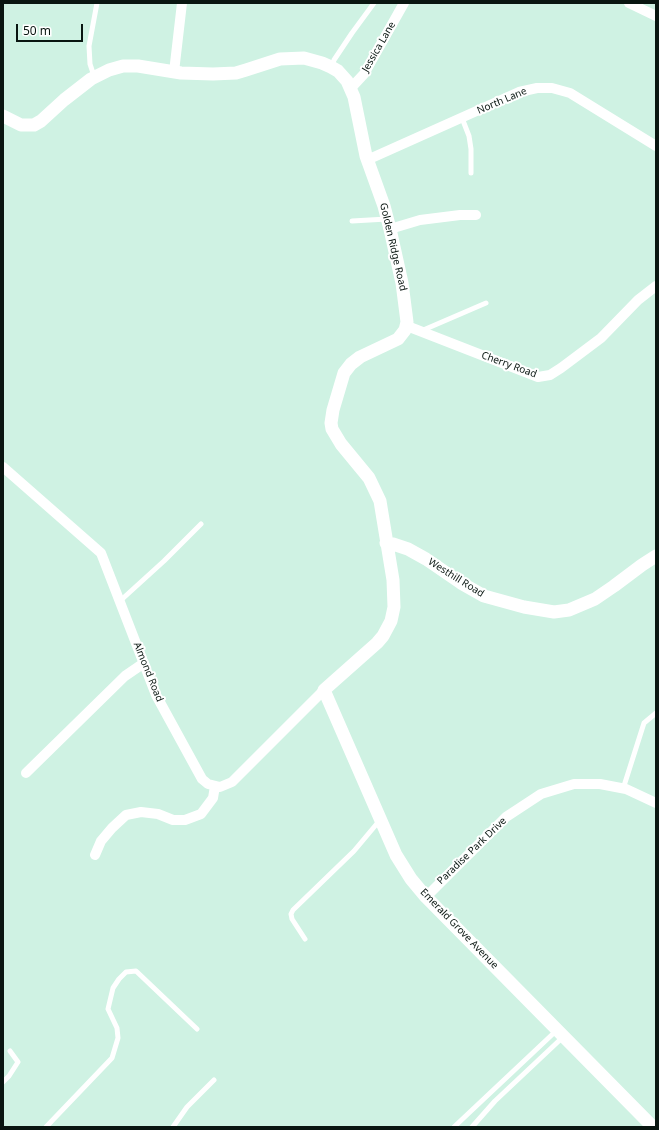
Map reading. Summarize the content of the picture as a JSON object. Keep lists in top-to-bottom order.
{
  "streets": {
    "street": [
      "Jessica Lane",
      "North Lane",
      "Golden Ridge Road",
      "Cherry Road",
      "Westhill Road",
      "Almond Road",
      "Paradise Park Drive",
      "Emerald Grove Avenue"
    ]
  },
  "crossings": [
    ["Jessica Lane", "Golden Ridge Road"],
    ["North Lane", "Golden Ridge Road"],
    ["Golden Ridge Road", "Cherry Road"],
    ["Paradise Park Drive", "Emerald Grove Avenue"]
  ],
  "scale_bar": "50 m"
}
